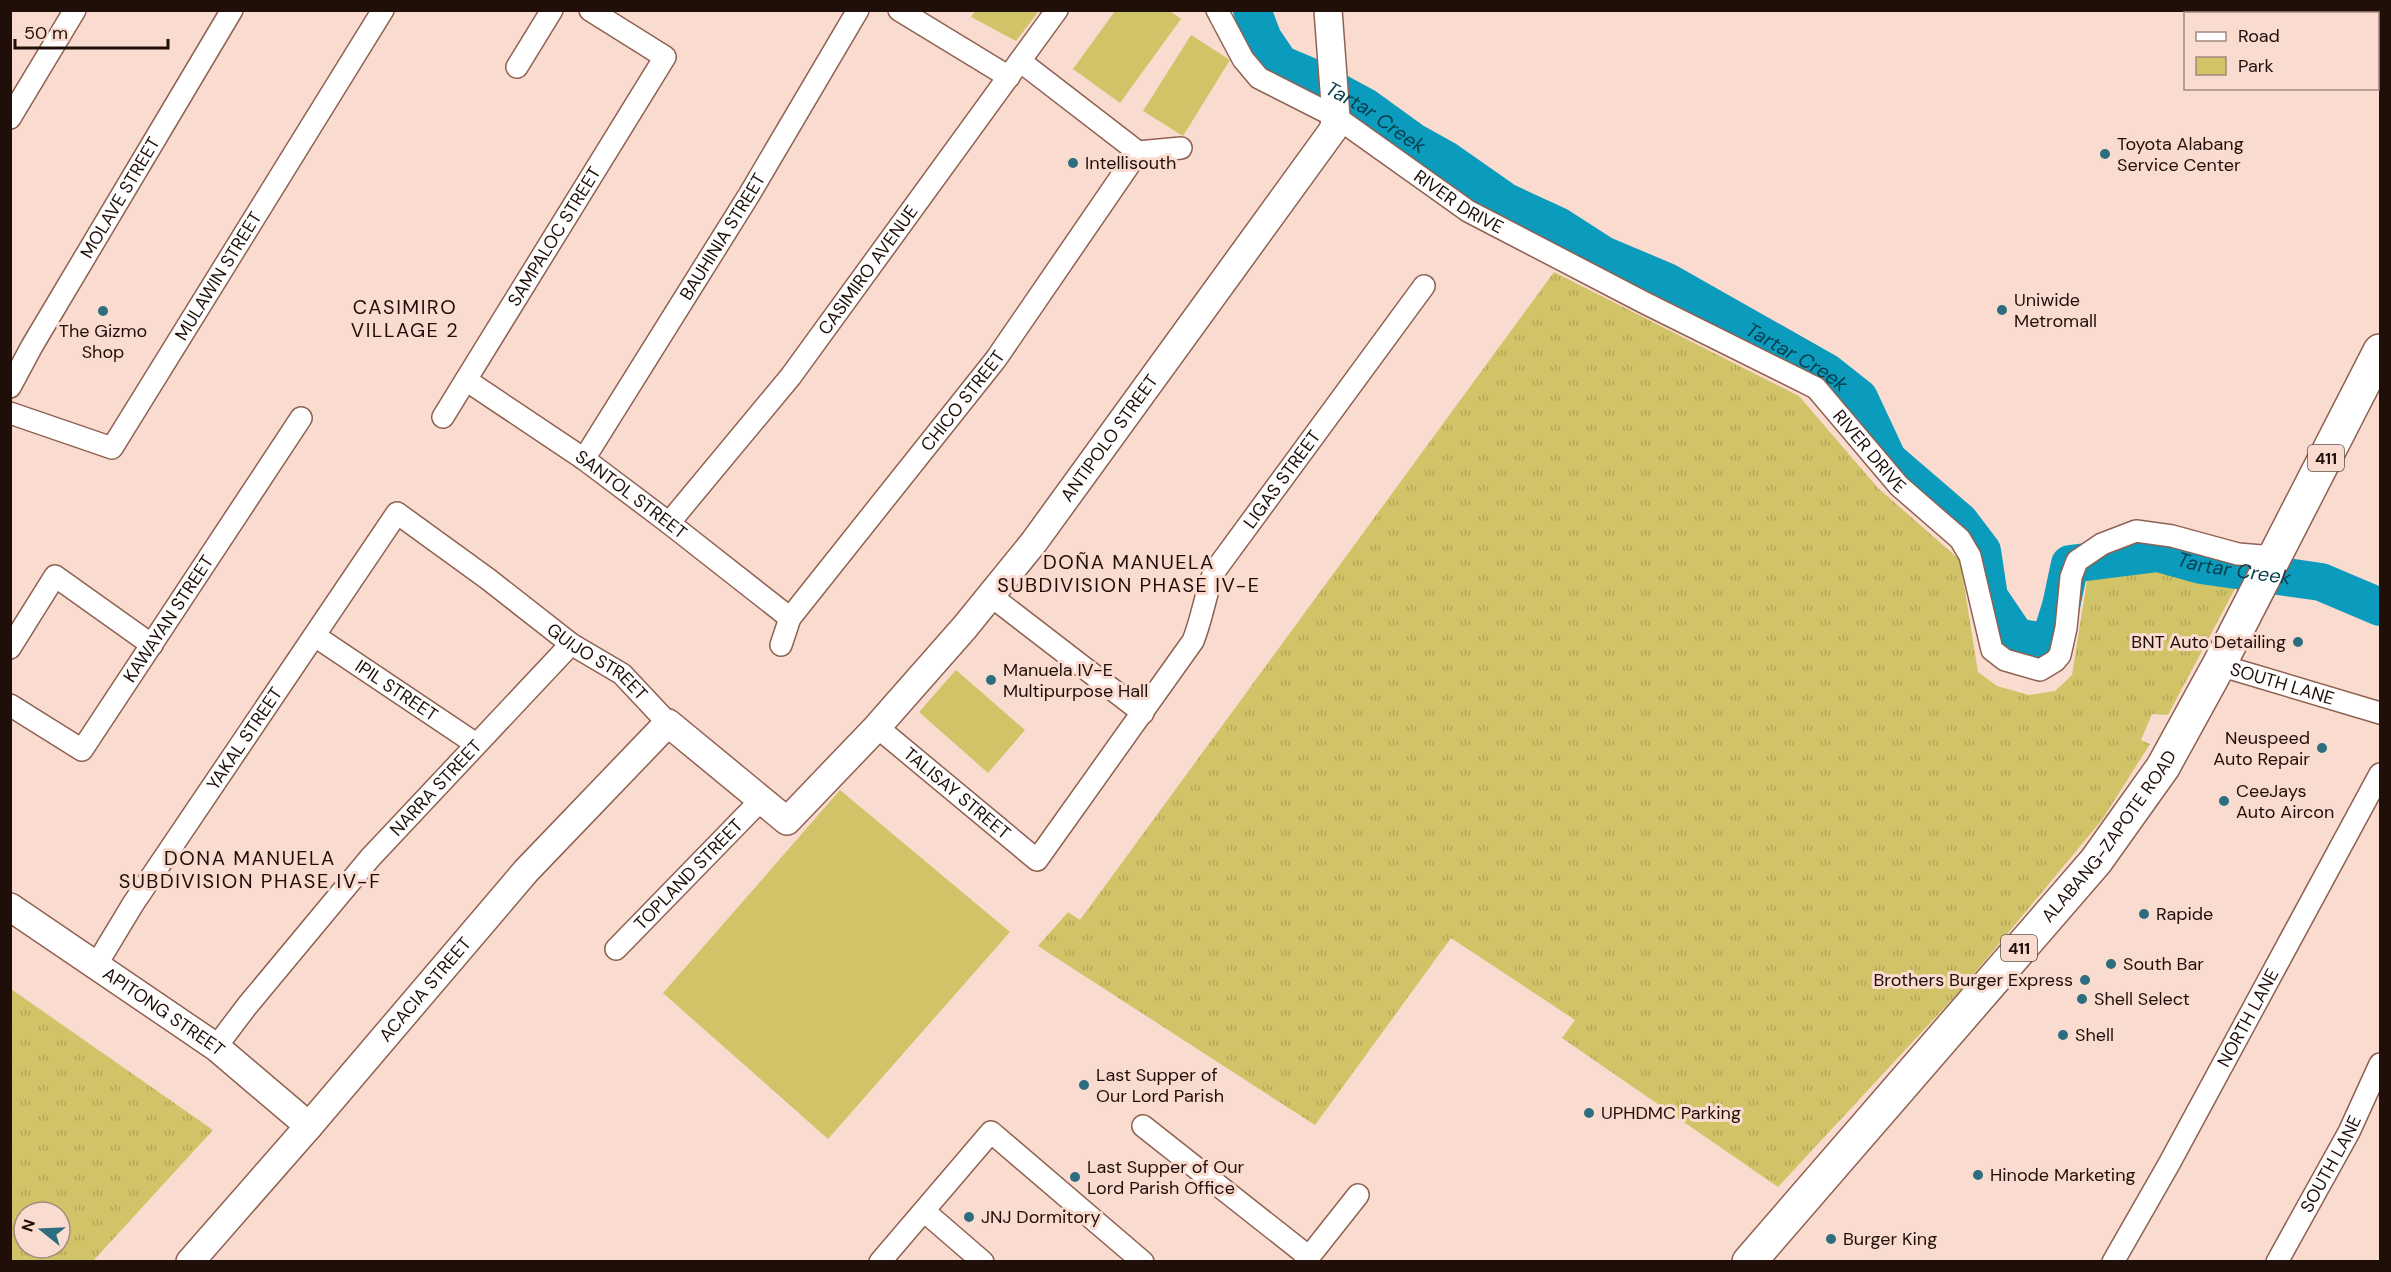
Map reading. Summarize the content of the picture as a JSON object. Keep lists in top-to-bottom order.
{
  "streets": {
    "highway": ["411", "ALABANG-ZAPOTE ROAD"],
    "street": [
      "MOLAVE STREET",
      "RIVER DRIVE",
      "BAUHINIA STREET",
      "SAMPALOC STREET",
      "CASIMIRO AVENUE",
      "MULAWIN STREET",
      "CHICO STREET",
      "ANTIPOLO STREET",
      "LIGAS STREET",
      "SANTOL STREET",
      "KAWAYAN STREET",
      "GUIJO STREET",
      "SOUTH LANE",
      "IPIL STREET",
      "YAKAL STREET",
      "NARRA STREET",
      "TALISAY STREET",
      "TOPLAND STREET",
      "ACACIA STREET",
      "APITONG STREET",
      "NORTH LANE"
    ]
  },
  "crossings": [
    ["RIVER DRIVE", "ANTIPOLO STREET"],
    ["RIVER DRIVE", "ALABANG-ZAPOTE ROAD"],
    ["BAUHINIA STREET", "SANTOL STREET"],
    ["SAMPALOC STREET", "SANTOL STREET"],
    ["CASIMIRO AVENUE", "SANTOL STREET"],
    ["CHICO STREET", "SANTOL STREET"],
    ["ANTIPOLO STREET", "GUIJO STREET"],
    ["ANTIPOLO STREET", "TALISAY STREET"],
    ["LIGAS STREET", "TALISAY STREET"],
    ["GUIJO STREET", "YAKAL STREET"],
    ["GUIJO STREET", "NARRA STREET"],
    ["GUIJO STREET", "TOPLAND STREET"],
    ["GUIJO STREET", "ACACIA STREET"],
    ["SOUTH LANE", "ALABANG-ZAPOTE ROAD"],
    ["IPIL STREET", "YAKAL STREET"],
    ["IPIL STREET", "NARRA STREET"],
    ["YAKAL STREET", "APITONG STREET"],
    ["NARRA STREET", "APITONG STREET"],
    ["ACACIA STREET", "APITONG STREET"]
  ],
  "districts": ["CASIMIRO VILLAGE 2", "DOÑA MANUELA SUBDIVISION PHASE IV-E", "DONA MANUELA SUBDIVISION PHASE IV-F"],
  "water": ["Tartar Creek"],
  "places": [
    "Toyota Alabang Service Center",
    "Intellisouth",
    "Uniwide Metromall",
    "The Gizmo Shop",
    "BNT Auto Detailing",
    "Manuela IV-E Multipurpose Hall",
    "Neuspeed Auto Repair",
    "CeeJays Auto Aircon",
    "Rapide",
    "South Bar",
    "Brothers Burger Express",
    "Shell Select",
    "Shell",
    "Last Supper of Our Lord Parish",
    "UPHDMC Parking",
    "Hinode Marketing",
    "Last Supper of Our Lord Parish Office",
    "JNJ Dormitory",
    "Burger King"
  ],
  "legend": ["Road", "Park"],
  "scale_bar": "50 m",
  "north": "left"
}
